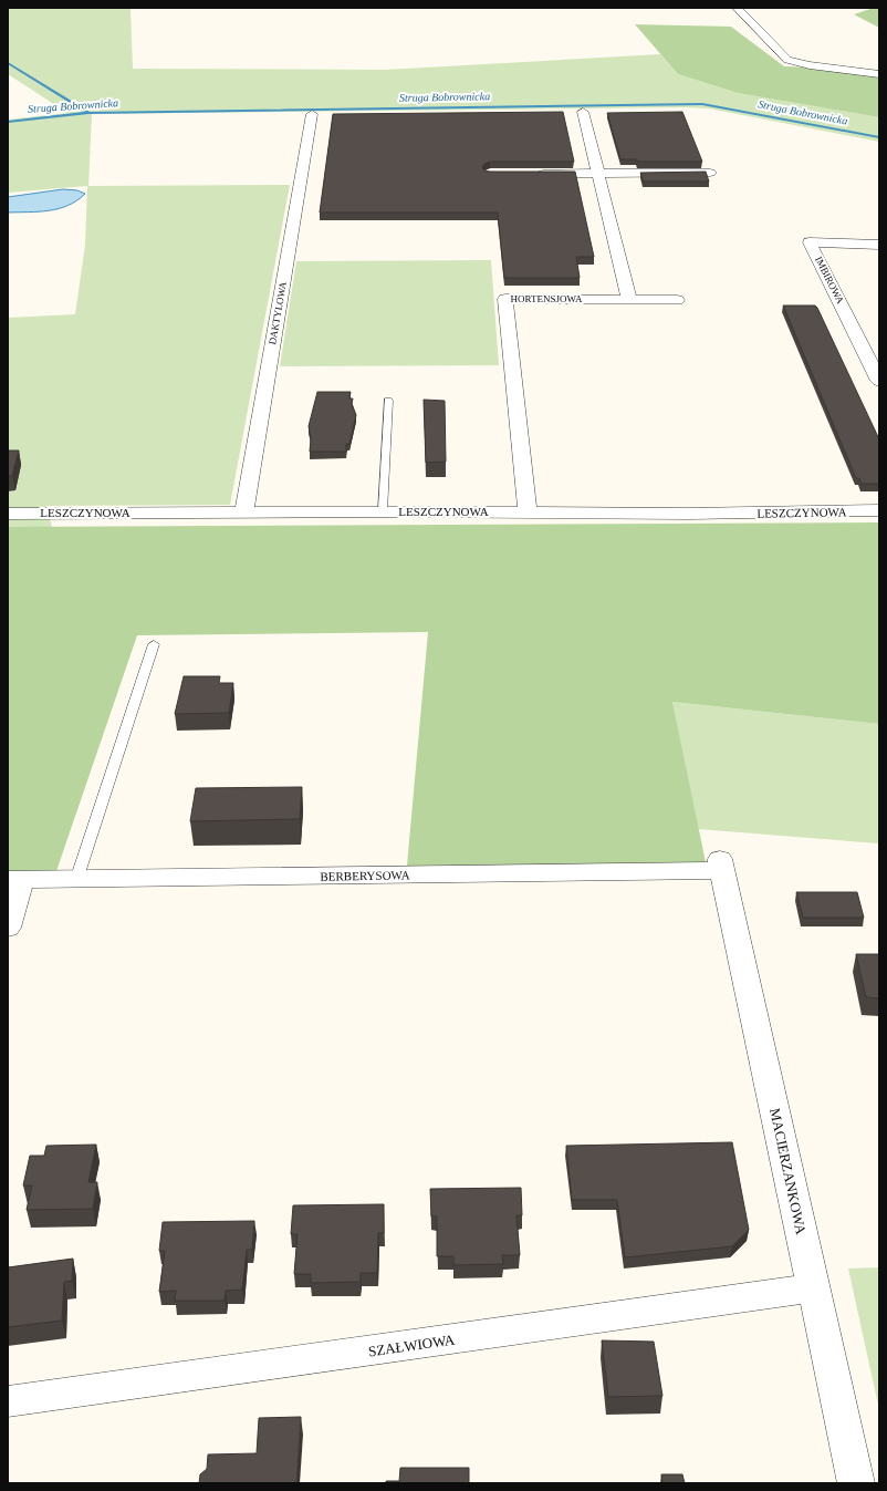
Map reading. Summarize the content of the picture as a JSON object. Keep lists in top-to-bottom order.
{
  "streets": {
    "street": [
      "IMBIROWA",
      "HORTENSJOWA",
      "DAKTYLOWA",
      "LESZCZYNOWA",
      "BERBERYSOWA",
      "MACIERZANKOWA",
      "SZAŁWIOWA"
    ]
  },
  "crossings": [
    ["HORTENSJOWA", "LESZCZYNOWA"],
    ["DAKTYLOWA", "LESZCZYNOWA"],
    ["BERBERYSOWA", "MACIERZANKOWA"],
    ["MACIERZANKOWA", "SZAŁWIOWA"]
  ],
  "water": ["Struga Bobrownicka"]
}
